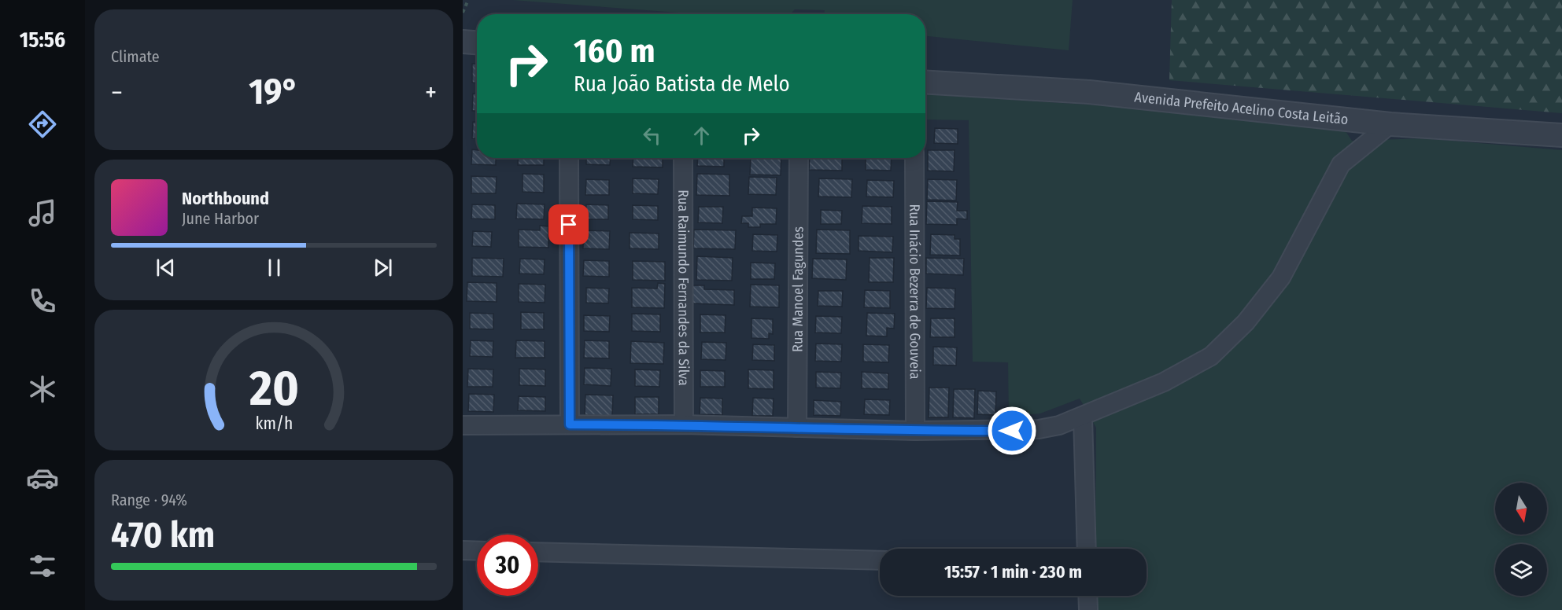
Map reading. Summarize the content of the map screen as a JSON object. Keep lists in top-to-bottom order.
{
  "streets": {
    "street": [
      "Avenida Prefeito Acelino Costa Leitão",
      "Rua Raimundo Fernandes da Silva",
      "Rua Manoel Fagundes",
      "Rua Inácio Bezerra de Gouveia"
    ]
  },
  "north": "bottom",
  "page": {
    "tabs": "15:56",
    "tile": [
      "Climate",
      ["Range · 94%", "470 km"]
    ],
    "turn": ["160 m", "Rua João Batista de Melo"],
    "heat": ["−", "19°", "+"],
    "song": ["Northbound", "June Harbor"],
    "limit": "30",
    "trip": "15:57 · 1 min · 230 m",
    "gauge": ["20", "km/h"]
  }
}
